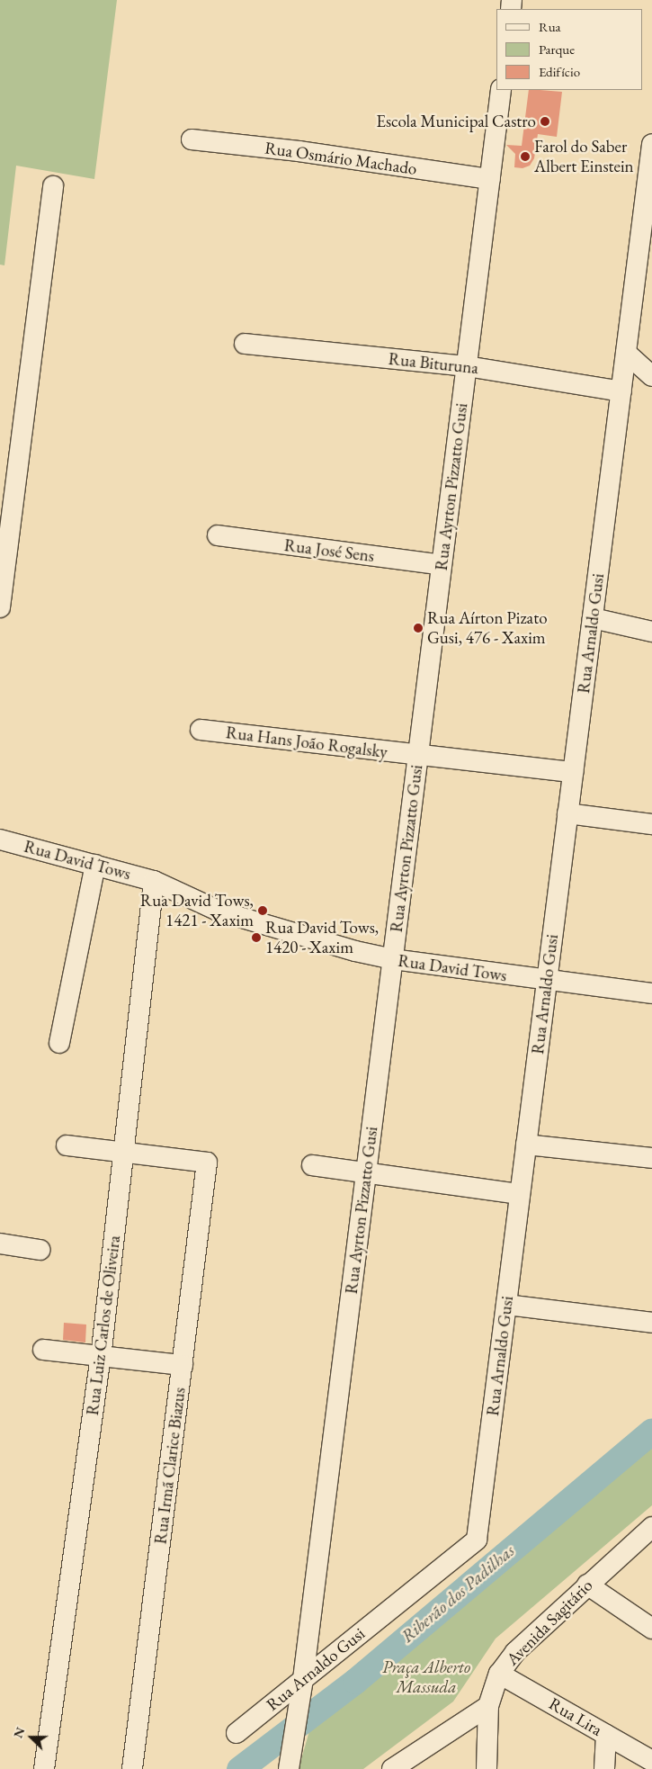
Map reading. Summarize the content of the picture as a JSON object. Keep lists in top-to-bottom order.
{
  "streets": {
    "street": [
      "Rua Osmário Machado",
      "Rua Bituruna",
      "Rua Ayrton Pizzatto Gusi",
      "Rua José Sens",
      "Rua Arnaldo Gusi",
      "Rua Hans João Rogalsky",
      "Rua David Tows",
      "Rua Luiz Carlos de Oliveira",
      "Rua Irmã Clarice Biazus",
      "Avenida Sagitário",
      "Rua Lira"
    ]
  },
  "crossings": [
    ["Rua Osmário Machado", "Rua Ayrton Pizzatto Gusi"],
    ["Rua Bituruna", "Rua Ayrton Pizzatto Gusi"],
    ["Rua Bituruna", "Rua Arnaldo Gusi"],
    ["Rua Ayrton Pizzatto Gusi", "Rua José Sens"],
    ["Rua Ayrton Pizzatto Gusi", "Rua Arnaldo Gusi"],
    ["Rua Ayrton Pizzatto Gusi", "Rua Hans João Rogalsky"],
    ["Rua Ayrton Pizzatto Gusi", "Rua David Tows"],
    ["Rua Arnaldo Gusi", "Rua Hans João Rogalsky"],
    ["Rua Arnaldo Gusi", "Rua David Tows"],
    ["Rua David Tows", "Rua Luiz Carlos de Oliveira"],
    ["Rua Luiz Carlos de Oliveira", "Rua Irmã Clarice Biazus"],
    ["Avenida Sagitário", "Rua Lira"]
  ],
  "water": ["Riberão dos Padilhas"],
  "parks": ["Praça Alberto Massuda"],
  "places": [
    "Escola Municipal Castro",
    "Farol do Saber Albert Einstein",
    "Rua Aírton Pizato Gusi, 476 - Xaxim",
    "Rua David Tows, 1421 - Xaxim",
    "Rua David Tows, 1420 - Xaxim"
  ],
  "legend": ["Rua", "Parque", "Edifício"],
  "north": "left"
}
